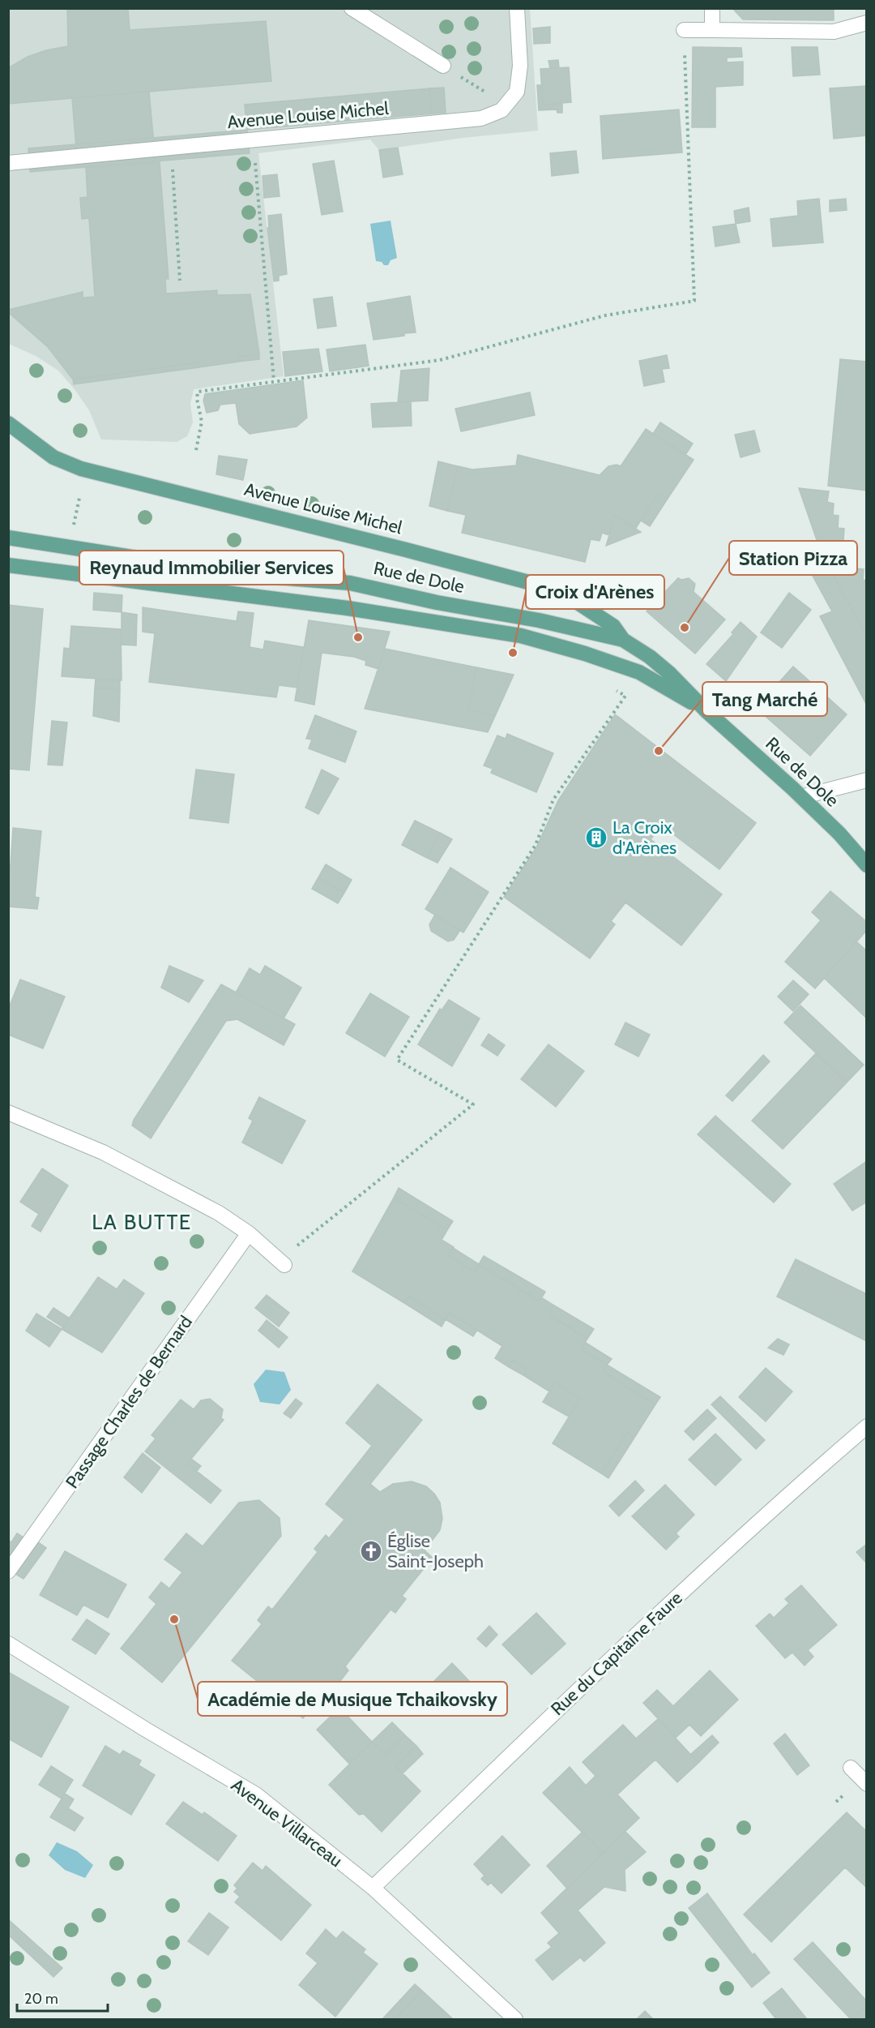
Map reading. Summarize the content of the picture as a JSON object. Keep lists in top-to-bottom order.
{
  "streets": {
    "main road": ["Avenue Louise Michel", "Rue de Dole"],
    "street": ["Passage Charles de Bernard", "Rue du Capitaine Faure", "Avenue Villarceau"]
  },
  "crossings": [
    ["Avenue Louise Michel", "Rue de Dole"],
    ["Rue du Capitaine Faure", "Avenue Villarceau"]
  ],
  "districts": ["LA BUTTE"],
  "places": {
    "other": [
      "Station Pizza",
      "Reynaud Immobilier Services",
      "Croix d'Arènes",
      "Tang Marché",
      "Académie de Musique Tchaikovsky"
    ],
    "building": ["La Croix d'Arènes"],
    "church": ["Église Saint-Joseph"]
  },
  "scale_bar": "20 m"
}
